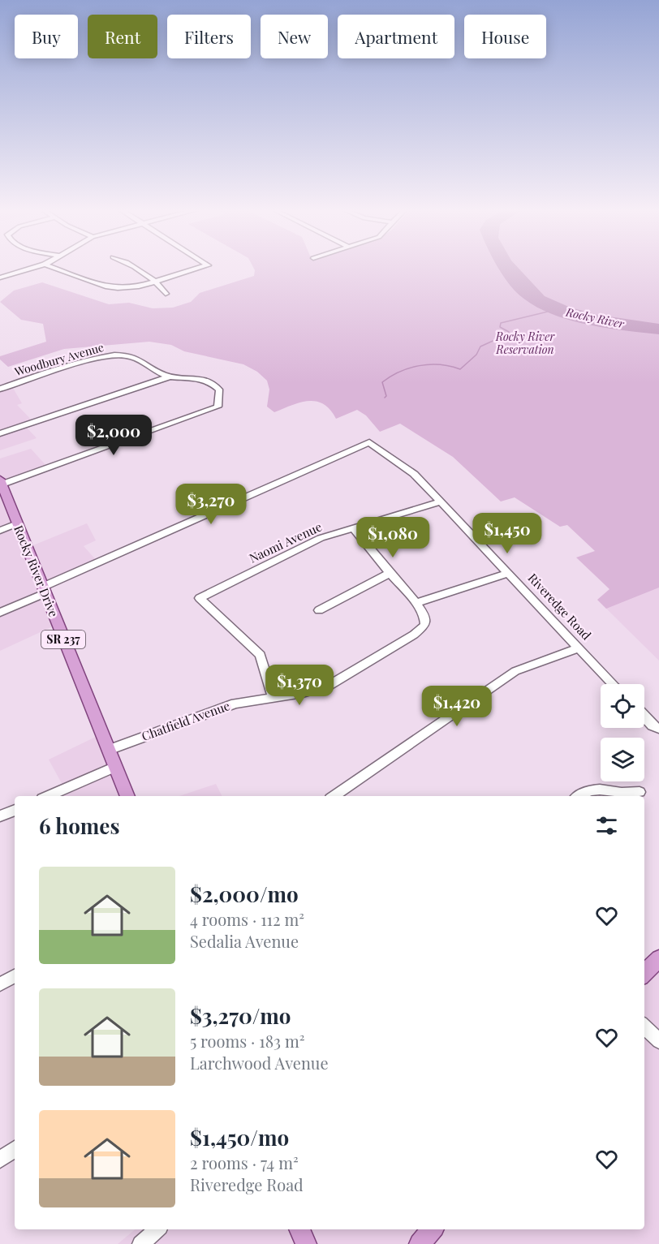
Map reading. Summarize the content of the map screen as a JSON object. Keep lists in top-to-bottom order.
{
  "streets": {
    "main road": ["Rocky River Drive", "SR 237"],
    "street": [
      "Woodbury Avenue",
      "Naomi Avenue",
      "Riveredge Road",
      "Chatfield Avenue"
    ]
  },
  "crossings": [
    ["Naomi Avenue", "Riveredge Road"],
    ["Naomi Avenue", "Chatfield Avenue"],
    ["Rocky River Drive", "Riveredge Road"],
    ["Rocky River Drive", "Chatfield Avenue"]
  ],
  "water": ["Rocky River"],
  "parks": ["Rocky River Reservation"],
  "page": {
    "chip": [
      "Buy",
      "Rent",
      "Filters",
      "New",
      "Apartment",
      "House"
    ],
    "price": [
      "$2,000",
      "$3,270",
      "$1,450",
      "$1,080",
      "$1,370",
      "$1,420"
    ],
    "heading": "6 homes",
    "list": [
      {
        "name": "$2,000/mo",
        "note": "4 rooms · 112 m² · Sedalia Avenue"
      },
      {
        "name": "$3,270/mo",
        "note": "5 rooms · 183 m² · Larchwood Avenue"
      },
      {
        "name": "$1,450/mo",
        "note": "2 rooms · 74 m² · Riveredge Road"
      }
    ]
  }
}
